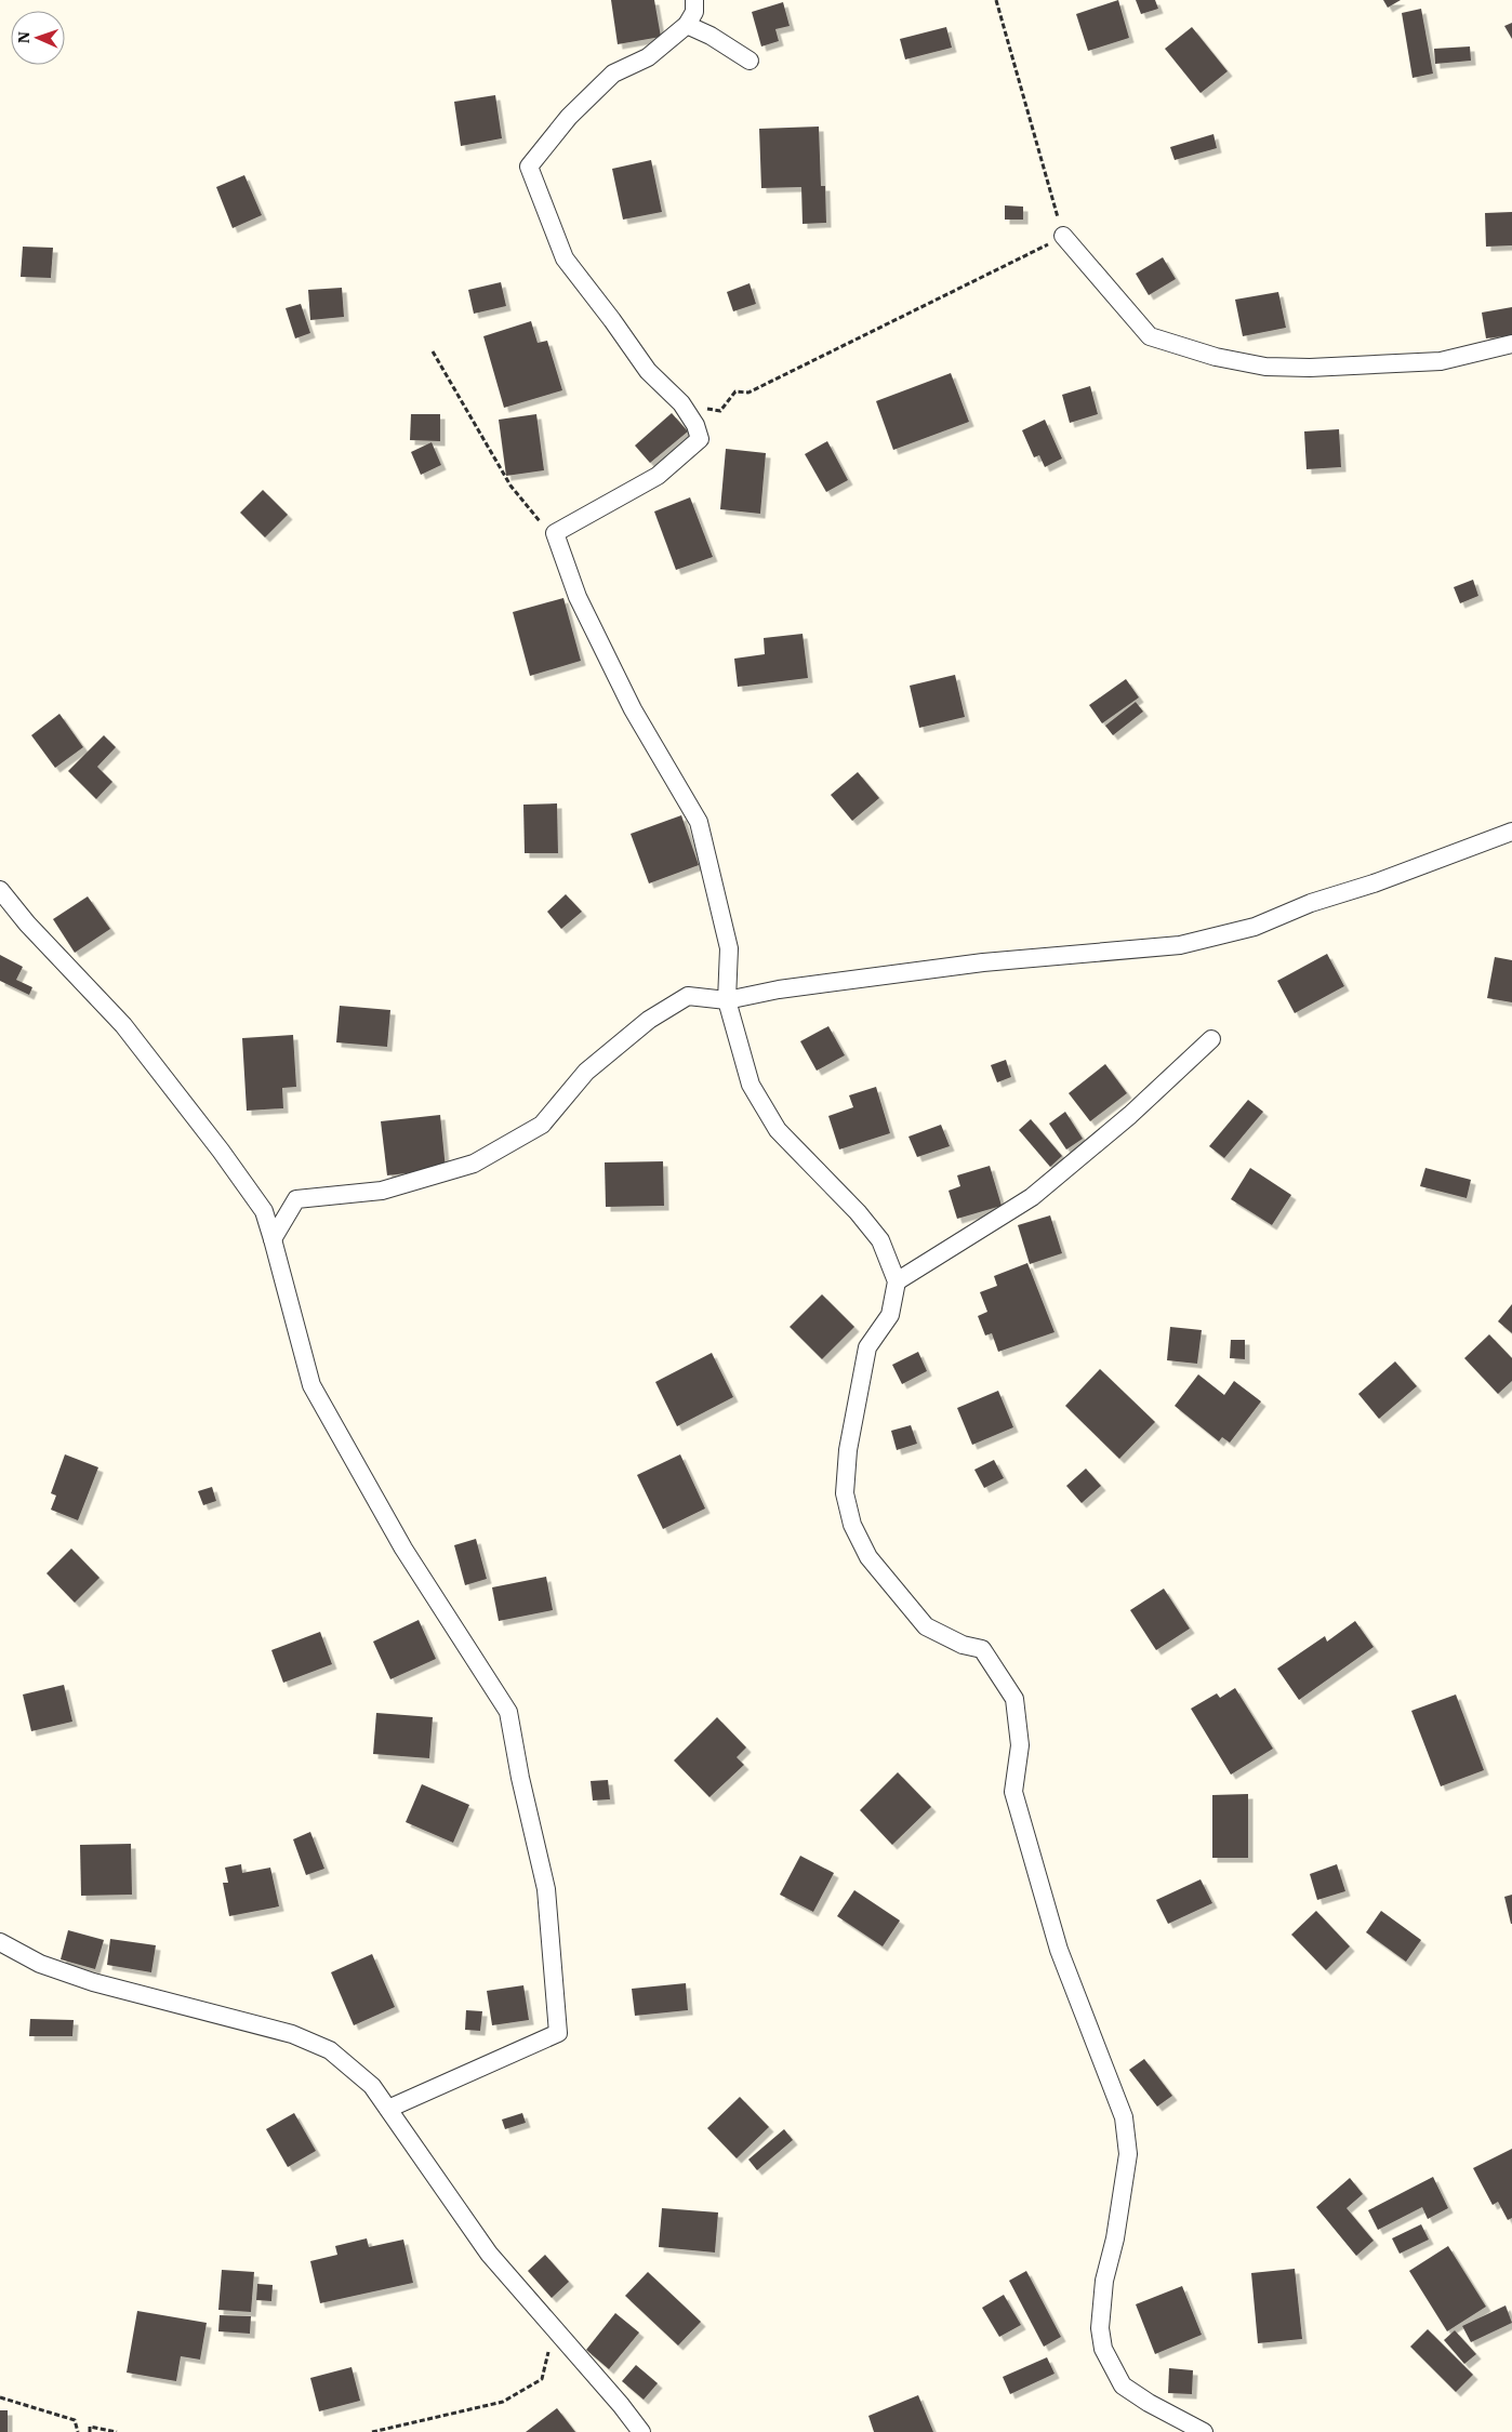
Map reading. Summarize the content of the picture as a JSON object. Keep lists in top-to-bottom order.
{
  "north": "left"
}
